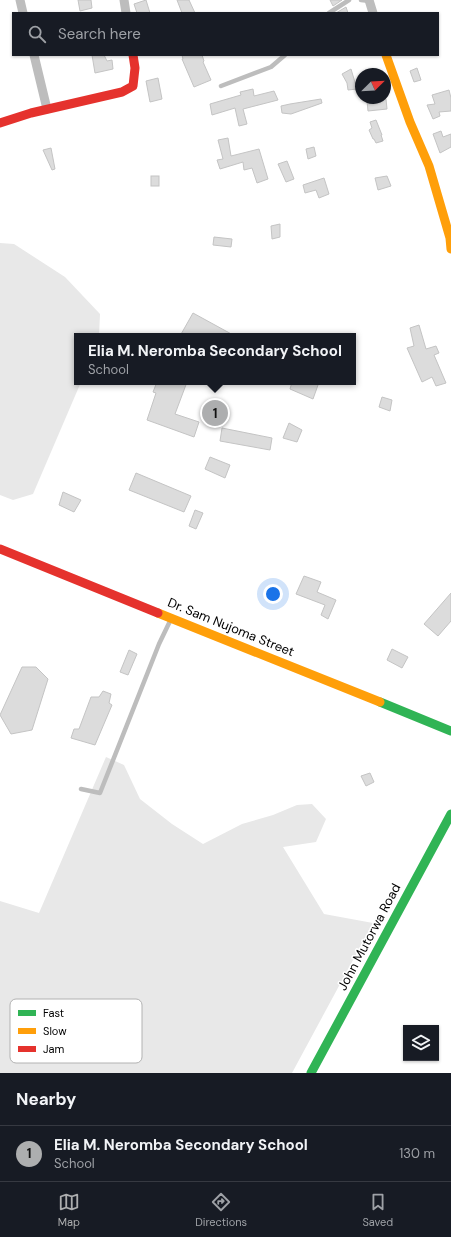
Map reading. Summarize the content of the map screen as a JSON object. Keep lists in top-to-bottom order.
{
  "streets": {
    "street": ["Dr. Sam Nujoma Street", "John Mutorwa Road"]
  },
  "legend": ["Fast", "Slow", "Jam"],
  "north": "top right",
  "page": {
    "search": "Search here",
    "popup": ["Elia M. Neromba Secondary School", "School"],
    "pins": "1",
    "heading": "Nearby",
    "list": [
      {
        "mark": "1",
        "name": "Elia M. Neromba Secondary School",
        "note": "School",
        "value": "130 m"
      }
    ],
    "nav": ["Map", "Directions", "Saved"]
  }
}
